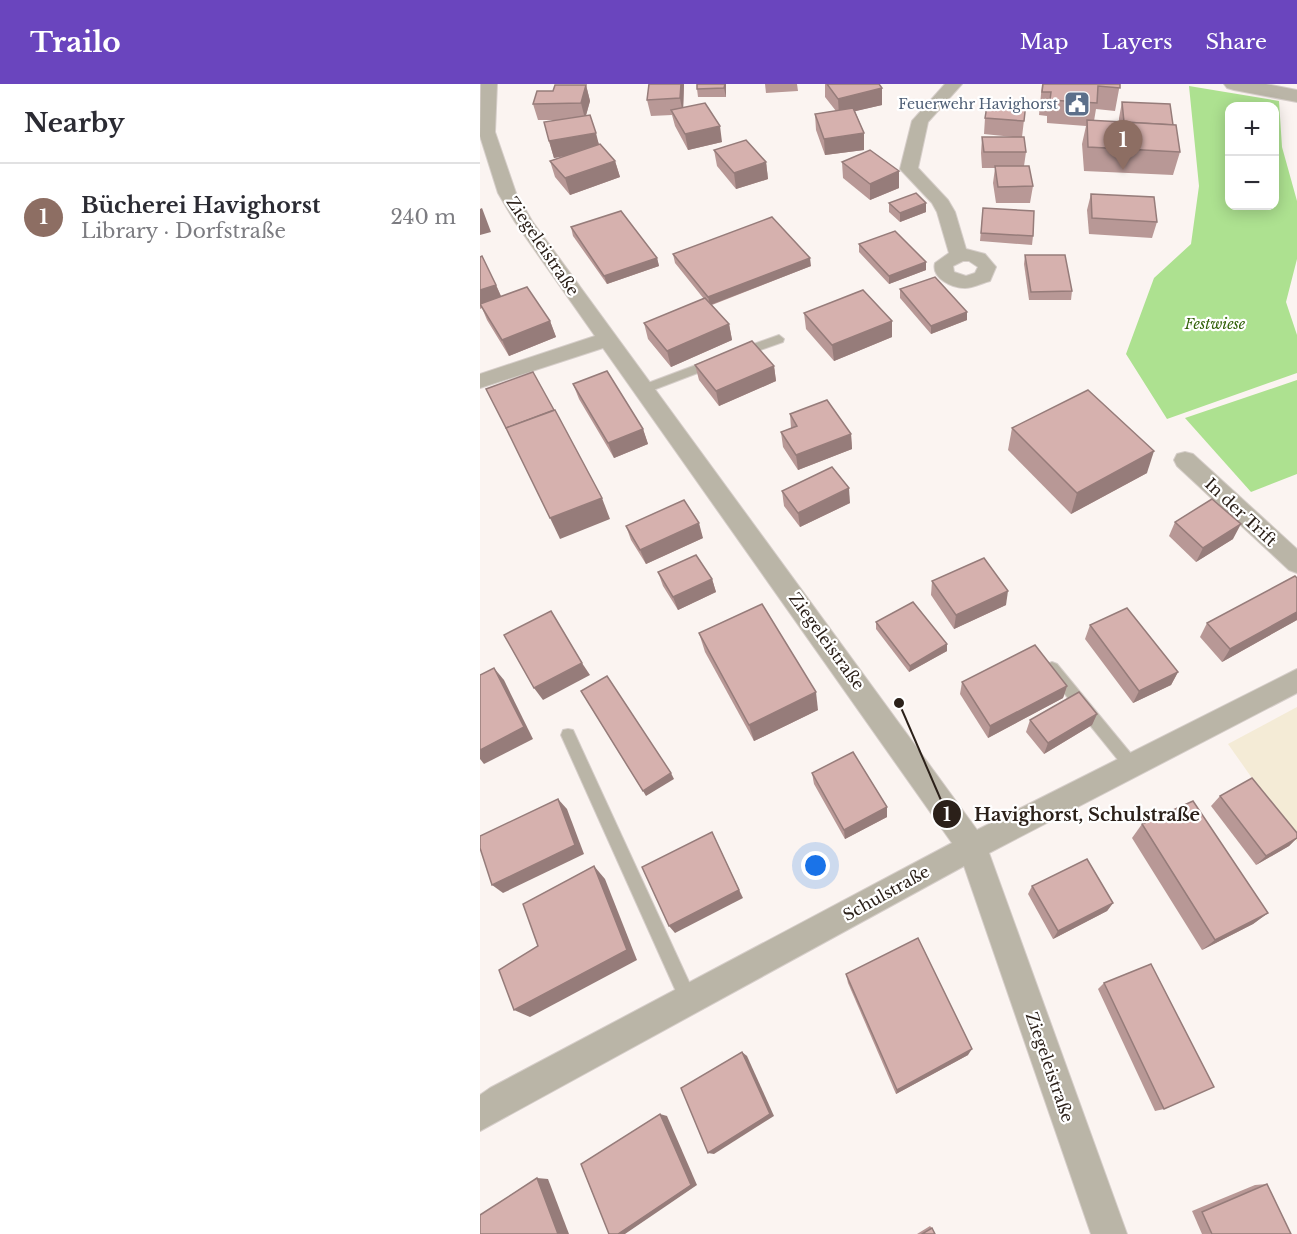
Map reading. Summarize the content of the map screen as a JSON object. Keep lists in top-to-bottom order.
{
  "streets": {
    "street": ["Ziegeleistraße", "In der Trift", "Schulstraße"]
  },
  "crossings": [
    ["Ziegeleistraße", "Schulstraße"]
  ],
  "parks": ["Festwiese"],
  "places": {
    "public building": ["Feuerwehr Havighorst"],
    "other": ["Havighorst, Schulstraße"]
  },
  "page": {
    "header": "Trailo",
    "nav": ["Map", "Layers", "Share"],
    "heading": "Nearby",
    "map_buttons": ["+", "−"],
    "pins": "1",
    "list": [
      {
        "mark": "1",
        "name": "Bücherei Havighorst",
        "note": "Library · Dorfstraße",
        "value": "240 m"
      }
    ]
  }
}
